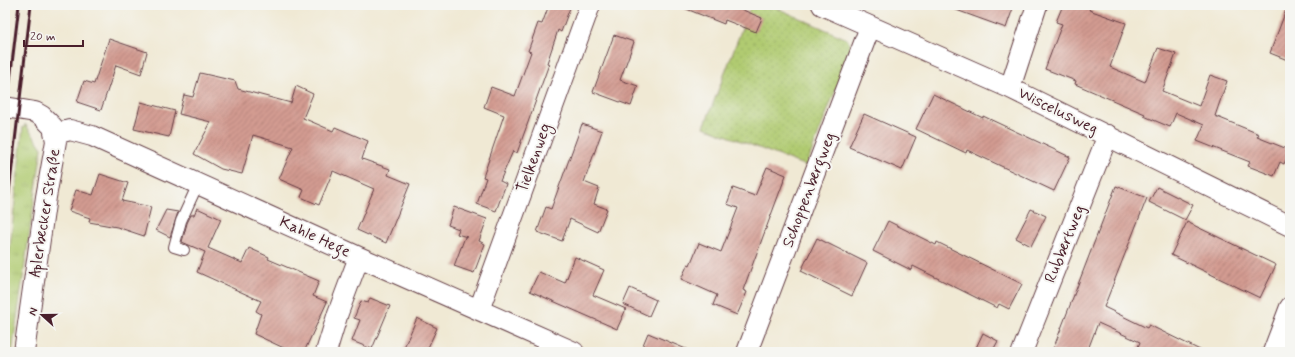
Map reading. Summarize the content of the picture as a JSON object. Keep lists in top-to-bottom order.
{
  "streets": {
    "street": [
      "Wiscelusweg",
      "Tielkenweg",
      "Schoppenbergweg",
      "Aplerbecker Straße",
      "Kahle Hege",
      "Rubbertweg"
    ]
  },
  "crossings": [
    ["Wiscelusweg", "Schoppenbergweg"],
    ["Wiscelusweg", "Rubbertweg"],
    ["Tielkenweg", "Kahle Hege"],
    ["Aplerbecker Straße", "Kahle Hege"]
  ],
  "scale_bar": "20 m",
  "north": "left"
}
